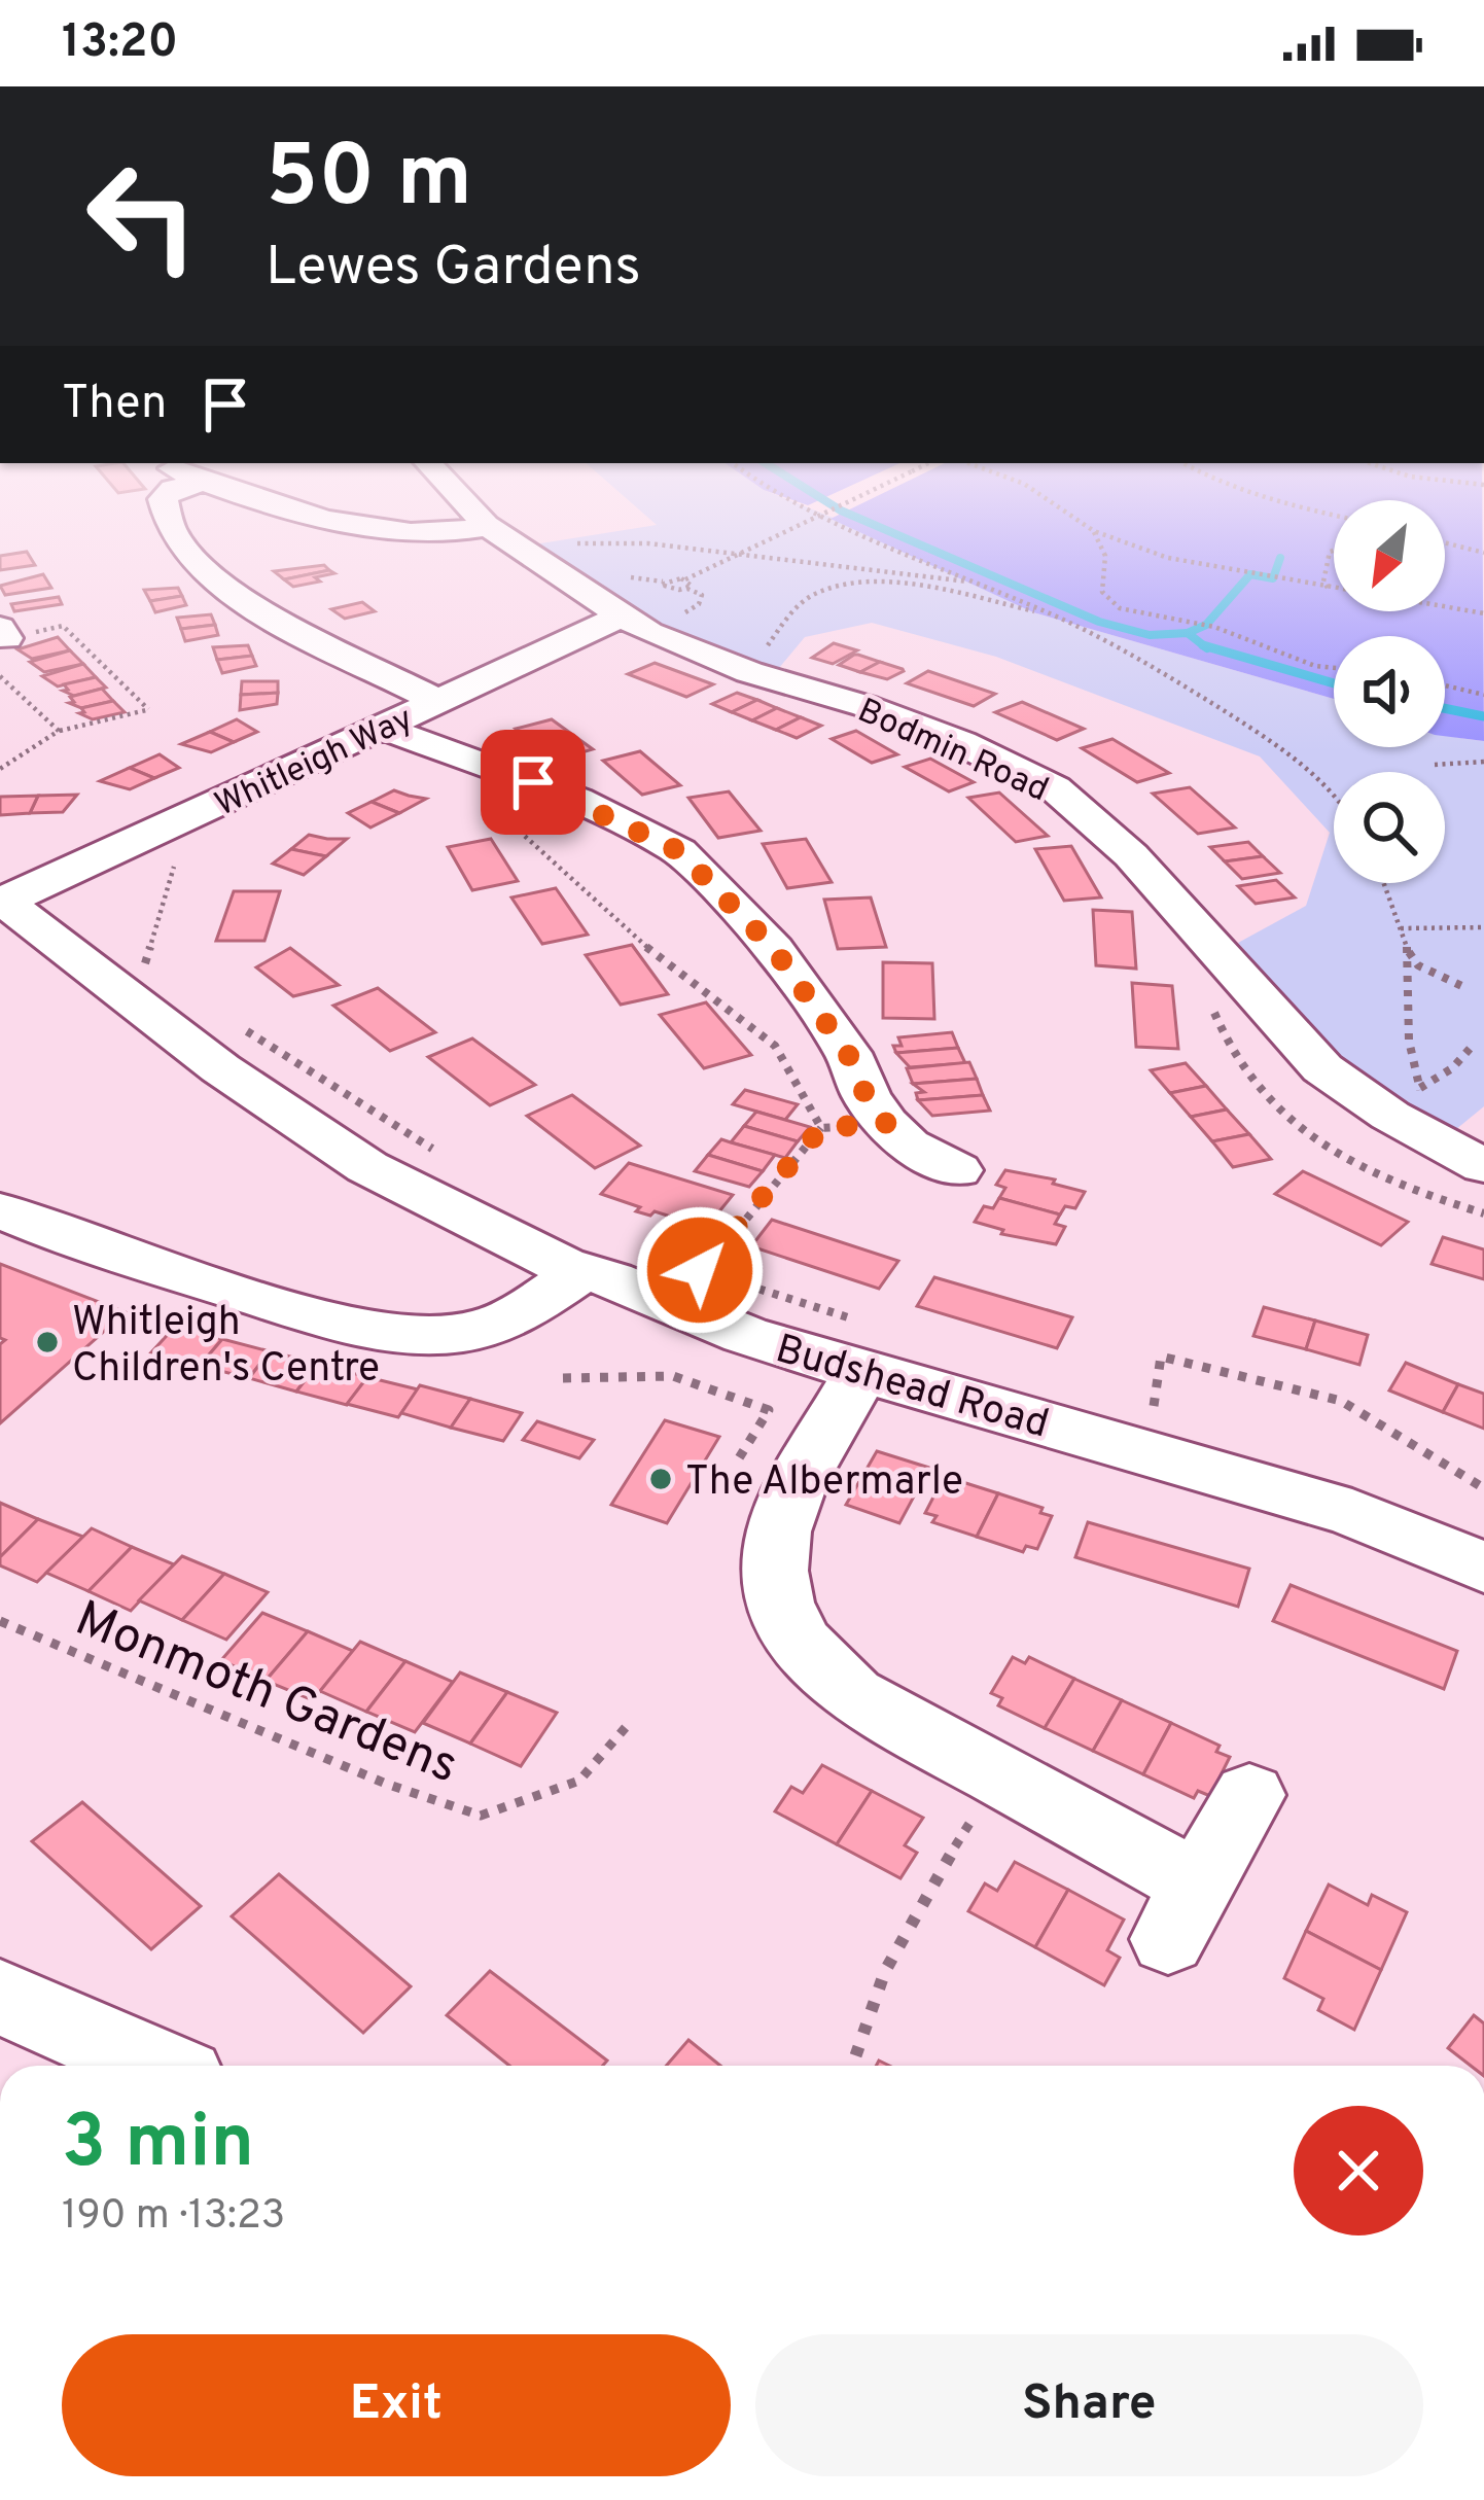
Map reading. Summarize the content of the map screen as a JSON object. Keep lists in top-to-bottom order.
{
  "streets": {
    "street": ["Bodmin Road", "Whitleigh Way", "Budshead Road"],
    "path": ["Monmoth Gardens"]
  },
  "crossings": [
    ["Bodmin Road", "Whitleigh Way"],
    ["Whitleigh Way", "Budshead Road"]
  ],
  "places": ["Whitleigh Children's Centre", "The Albermarle"],
  "north": "bottom left",
  "page": {
    "status": "13:20",
    "turn": ["50 m", "Lewes Gardens"],
    "then": "Then",
    "heading": ["3 min", "190 m · 13:23"],
    "buttons": ["Exit", "Share"]
  }
}
